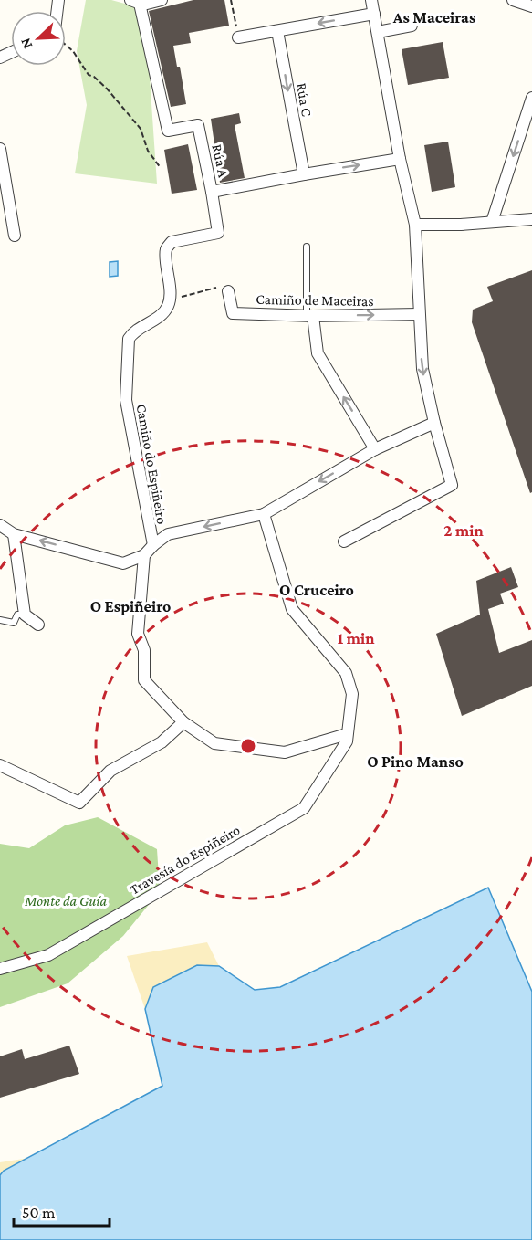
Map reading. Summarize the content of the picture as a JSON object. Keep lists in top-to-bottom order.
{
  "streets": {
    "street": [
      "Rúa C",
      "Rúa A",
      "Camiño de Maceiras",
      "Camiño do Espiñeiro",
      "Travesía do Espiñeiro"
    ]
  },
  "crossings": [
    ["Rúa A", "Camiño do Espiñeiro"],
    ["Camiño do Espiñeiro", "Travesía do Espiñeiro"]
  ],
  "one_way": ["Camiño de Maceiras", "Camiño do Espiñeiro"],
  "districts": [
    "As Maceiras",
    "O Cruceiro",
    "O Espiñeiro",
    "O Pino Manso"
  ],
  "parks": ["Monte da Guía"],
  "scale_bar": "50 m",
  "north": "bottom left",
  "rings": ["2 min", "1 min"]
}
